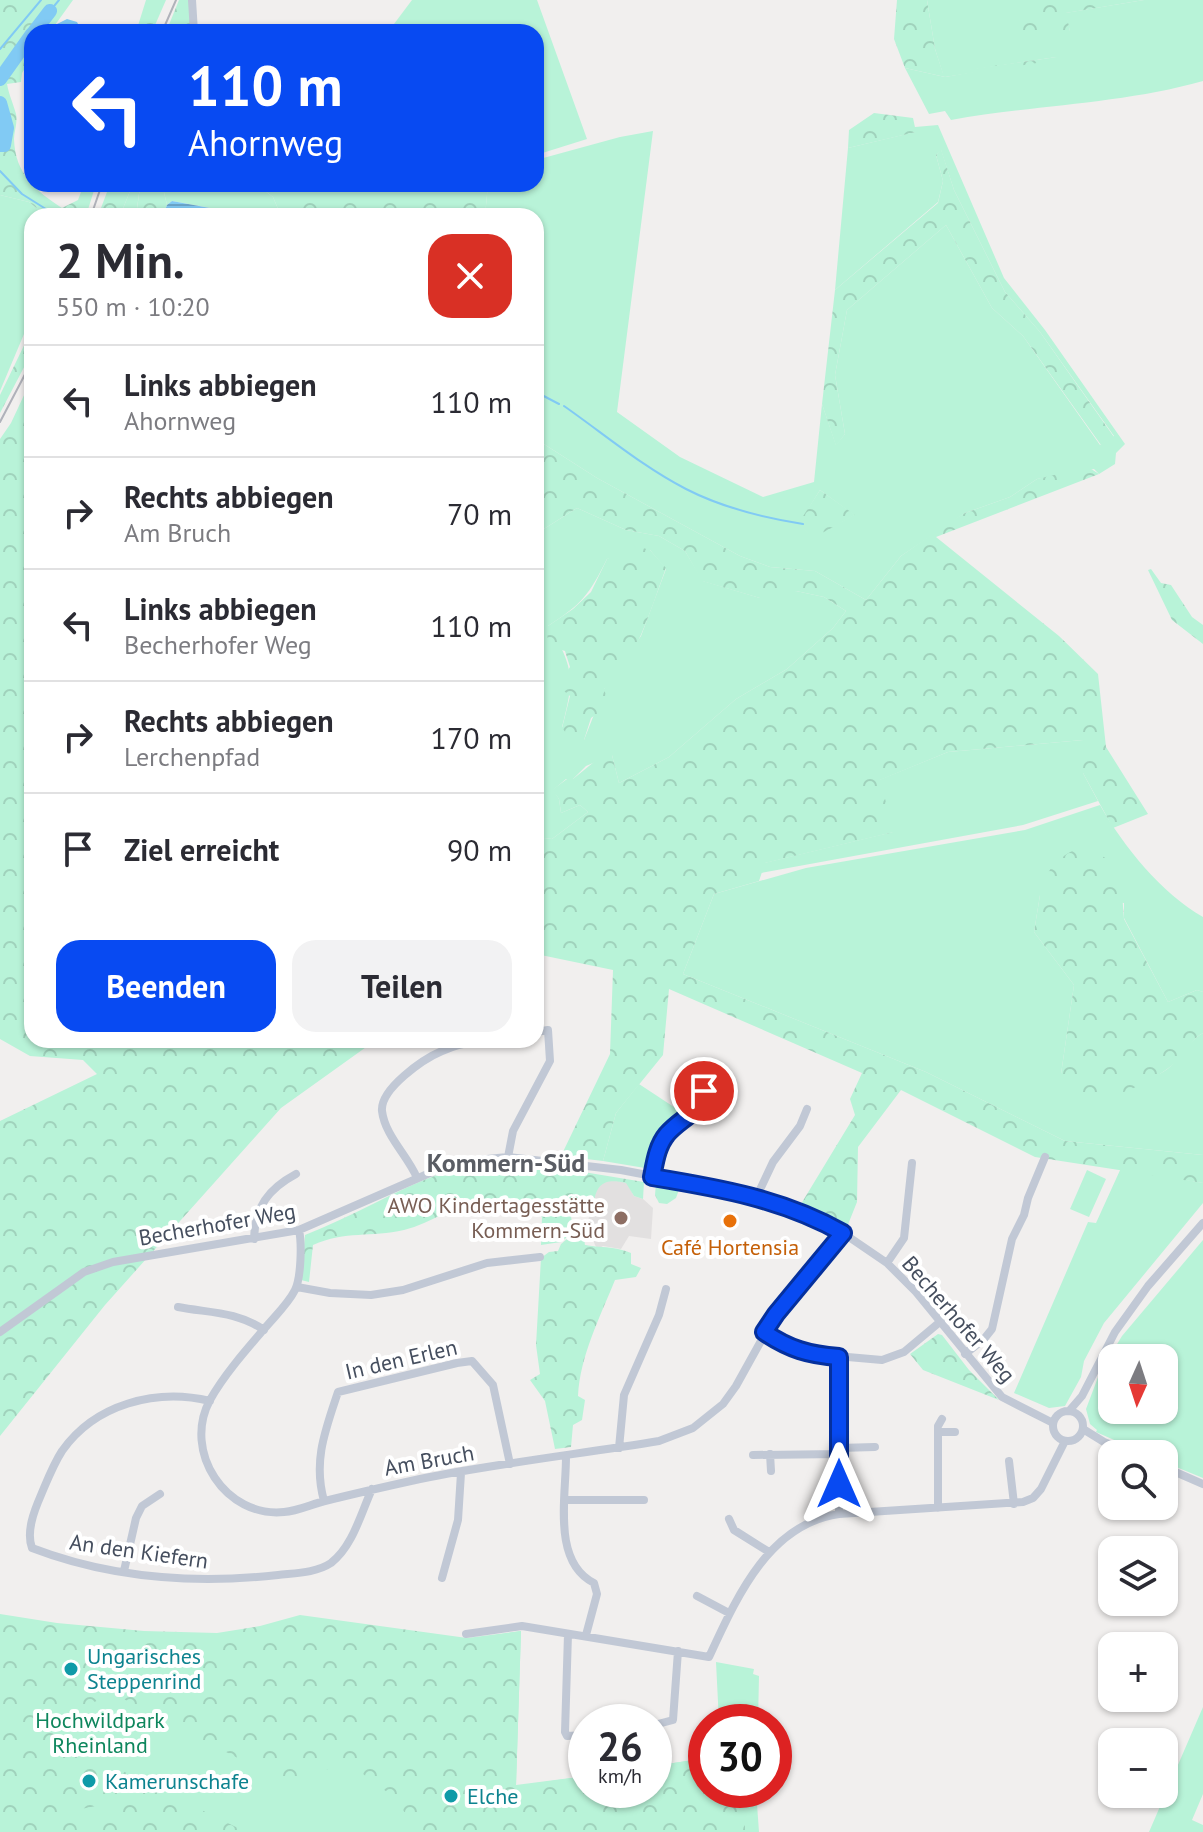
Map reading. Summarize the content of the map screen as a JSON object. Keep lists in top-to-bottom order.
{
  "streets": {
    "street": [
      "Becherhofer Weg",
      "In den Erlen",
      "Am Bruch",
      "An den Kiefern"
    ]
  },
  "crossings": [
    ["Becherhofer Weg", "Am Bruch"],
    ["In den Erlen", "Am Bruch"],
    ["Am Bruch", "An den Kiefern"]
  ],
  "districts": ["Kommern-Süd"],
  "parks": ["Hochwildpark Rheinland"],
  "places": [
    "AWO Kindertagesstätte Kommern-Süd",
    "Café Hortensia",
    "Ungarisches Steppenrind",
    "Kamerunschafe",
    "Elche"
  ],
  "north": "bottom",
  "page": {
    "turn": ["110 m", "Ahornweg"],
    "heading": ["2 Min.", "550 m · 10:20"],
    "list": [
      {
        "name": "Links abbiegen",
        "note": "Ahornweg",
        "value": "110 m"
      },
      {
        "name": "Rechts abbiegen",
        "note": "Am Bruch",
        "value": "70 m"
      },
      {
        "name": "Links abbiegen",
        "note": "Becherhofer Weg",
        "value": "110 m"
      },
      {
        "name": "Rechts abbiegen",
        "note": "Lerchenpfad",
        "value": "170 m"
      },
      {
        "name": "Ziel erreicht",
        "value": "90 m"
      }
    ],
    "buttons": ["Beenden", "Teilen"],
    "map_buttons": ["+", "−"],
    "speed": "26 km/h",
    "limit": "30"
  }
}
